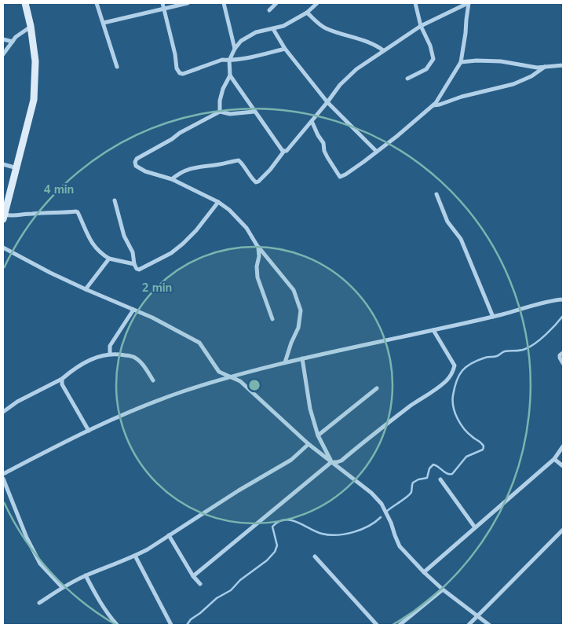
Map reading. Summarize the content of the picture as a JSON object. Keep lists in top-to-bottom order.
{
  "rings": ["4 min", "2 min"]
}
